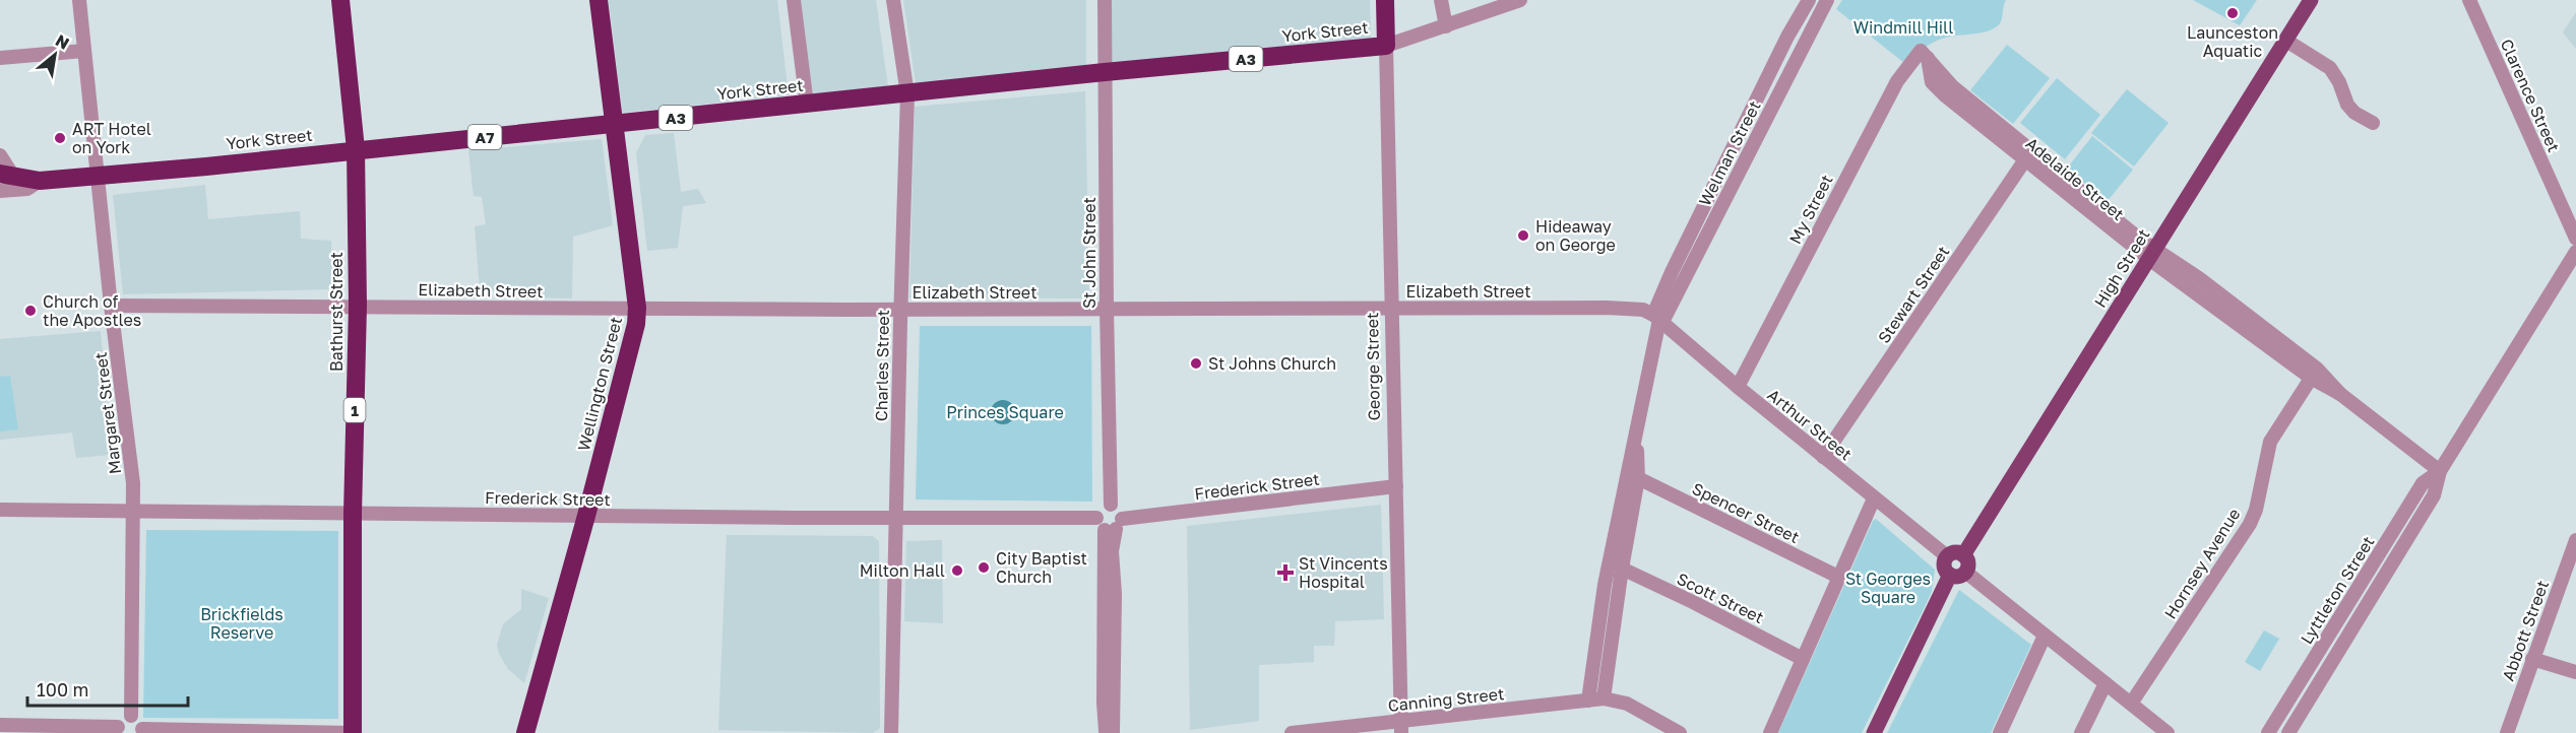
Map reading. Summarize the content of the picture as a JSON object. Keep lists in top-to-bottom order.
{
  "streets": {
    "highway": [
      "York Street",
      "A3",
      "A7",
      "Bathurst Street",
      "George Street",
      "Wellington Street",
      "1"
    ],
    "main road": ["High Street"],
    "street": [
      "Clarence Street",
      "Welman Street",
      "Adelaide Street",
      "My Street",
      "St John Street",
      "Elizabeth Street",
      "Stewart Street",
      "Charles Street",
      "Margaret Street",
      "Arthur Street",
      "Frederick Street",
      "Spencer Street",
      "Hornsey Avenue",
      "Lyttleton Street",
      "Scott Street",
      "Abbott Street",
      "Canning Street"
    ]
  },
  "crossings": [
    ["York Street", "A7"],
    ["York Street", "St John Street"],
    ["York Street", "Bathurst Street"],
    ["York Street", "Charles Street"],
    ["York Street", "George Street"],
    ["York Street", "Wellington Street"],
    ["York Street", "Margaret Street"],
    ["Welman Street", "Elizabeth Street"],
    ["Welman Street", "Arthur Street"],
    ["Welman Street", "Spencer Street"],
    ["Welman Street", "Scott Street"],
    ["Welman Street", "Canning Street"],
    ["Adelaide Street", "My Street"],
    ["Adelaide Street", "High Street"],
    ["Adelaide Street", "Stewart Street"],
    ["Adelaide Street", "Hornsey Avenue"],
    ["Adelaide Street", "Lyttleton Street"],
    ["My Street", "Arthur Street"],
    ["St John Street", "Elizabeth Street"],
    ["St John Street", "Frederick Street"],
    ["High Street", "Arthur Street"],
    ["Elizabeth Street", "Bathurst Street"],
    ["Elizabeth Street", "Charles Street"],
    ["Elizabeth Street", "George Street"],
    ["Elizabeth Street", "Wellington Street"],
    ["Elizabeth Street", "Margaret Street"],
    ["Elizabeth Street", "Arthur Street"],
    ["Stewart Street", "Arthur Street"],
    ["Bathurst Street", "Frederick Street"],
    ["Charles Street", "Frederick Street"],
    ["George Street", "Frederick Street"],
    ["George Street", "Canning Street"],
    ["Wellington Street", "Frederick Street"],
    ["Margaret Street", "Frederick Street"]
  ],
  "parks": [
    "Windmill Hill",
    "Princes Square",
    "St Georges Square",
    "Brickfields Reserve"
  ],
  "places": {
    "other": [
      "Launceston Aquatic",
      "ART Hotel on York",
      "Hideaway on George",
      "Church of the Apostles",
      "St Johns Church",
      "City Baptist Church",
      "Milton Hall"
    ],
    "health": ["St Vincents Hospital"]
  },
  "scale_bar": "100 m",
  "north": "top right"
}
